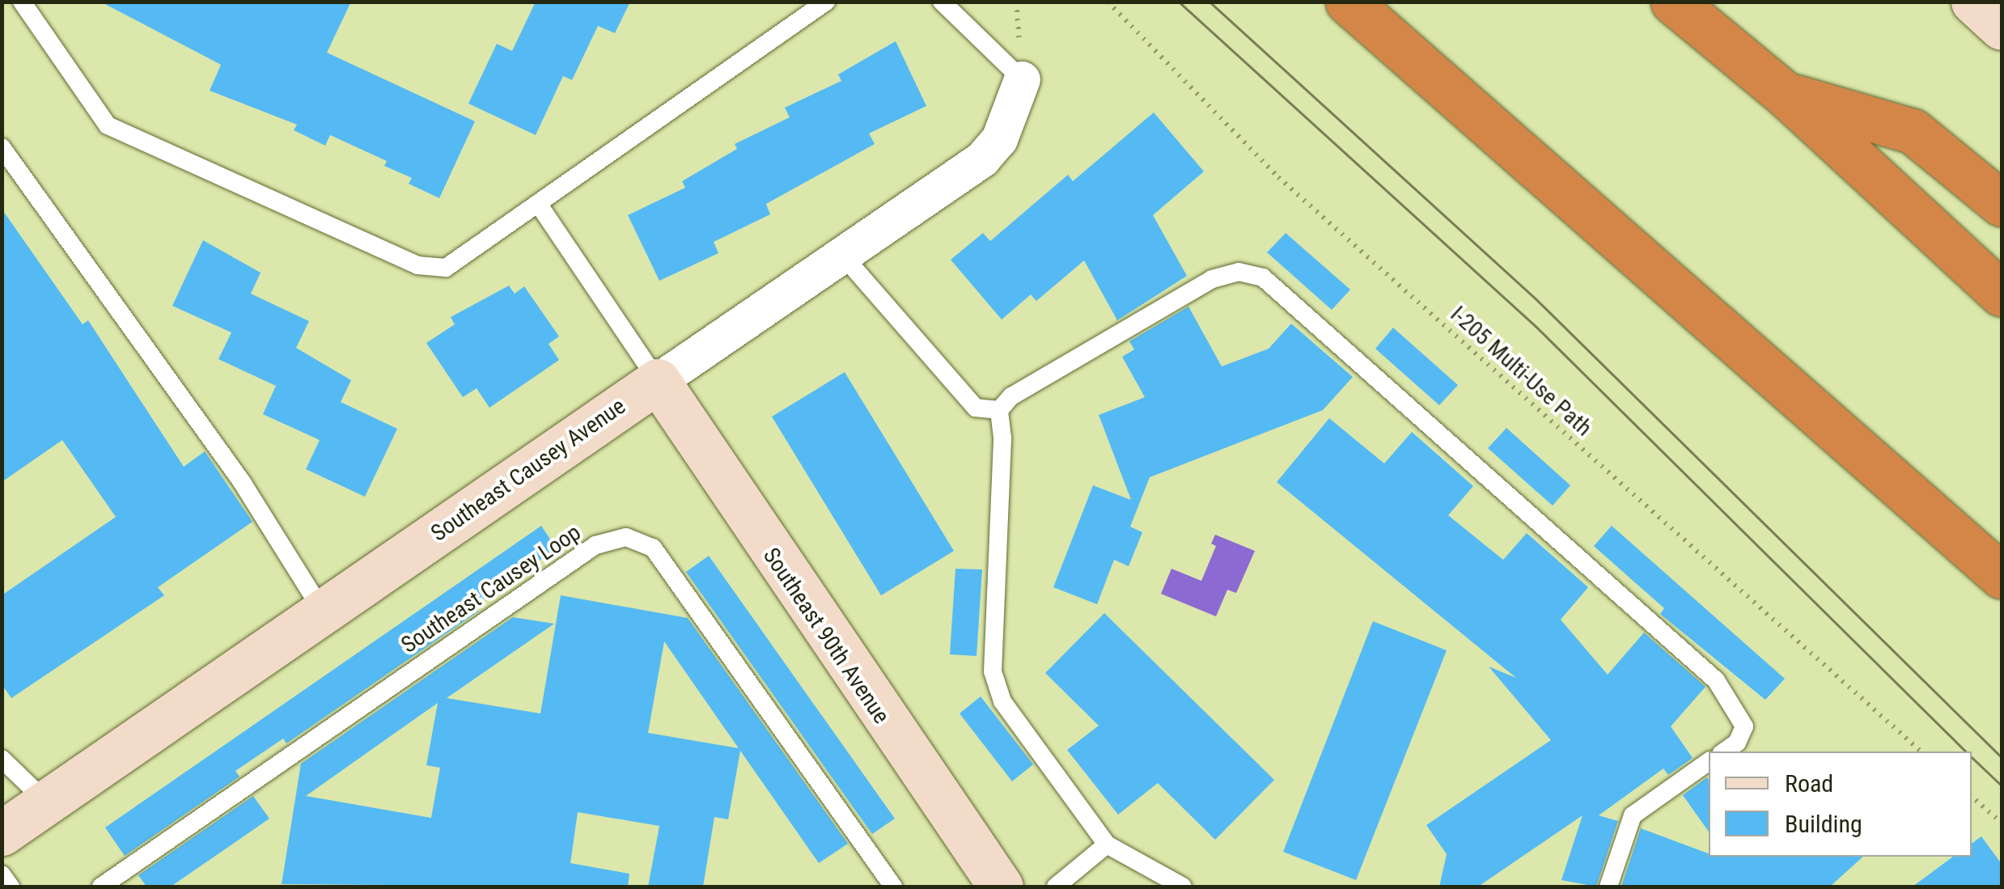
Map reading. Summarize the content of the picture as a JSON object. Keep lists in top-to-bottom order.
{
  "streets": {
    "street": ["Southeast Causey Avenue", "Southeast 90th Avenue"],
    "lane": ["Southeast Causey Loop"],
    "path": ["I-205 Multi-Use Path"]
  },
  "crossings": [
    ["Southeast Causey Avenue", "Southeast 90th Avenue"]
  ],
  "legend": ["Road", "Building"]
}
